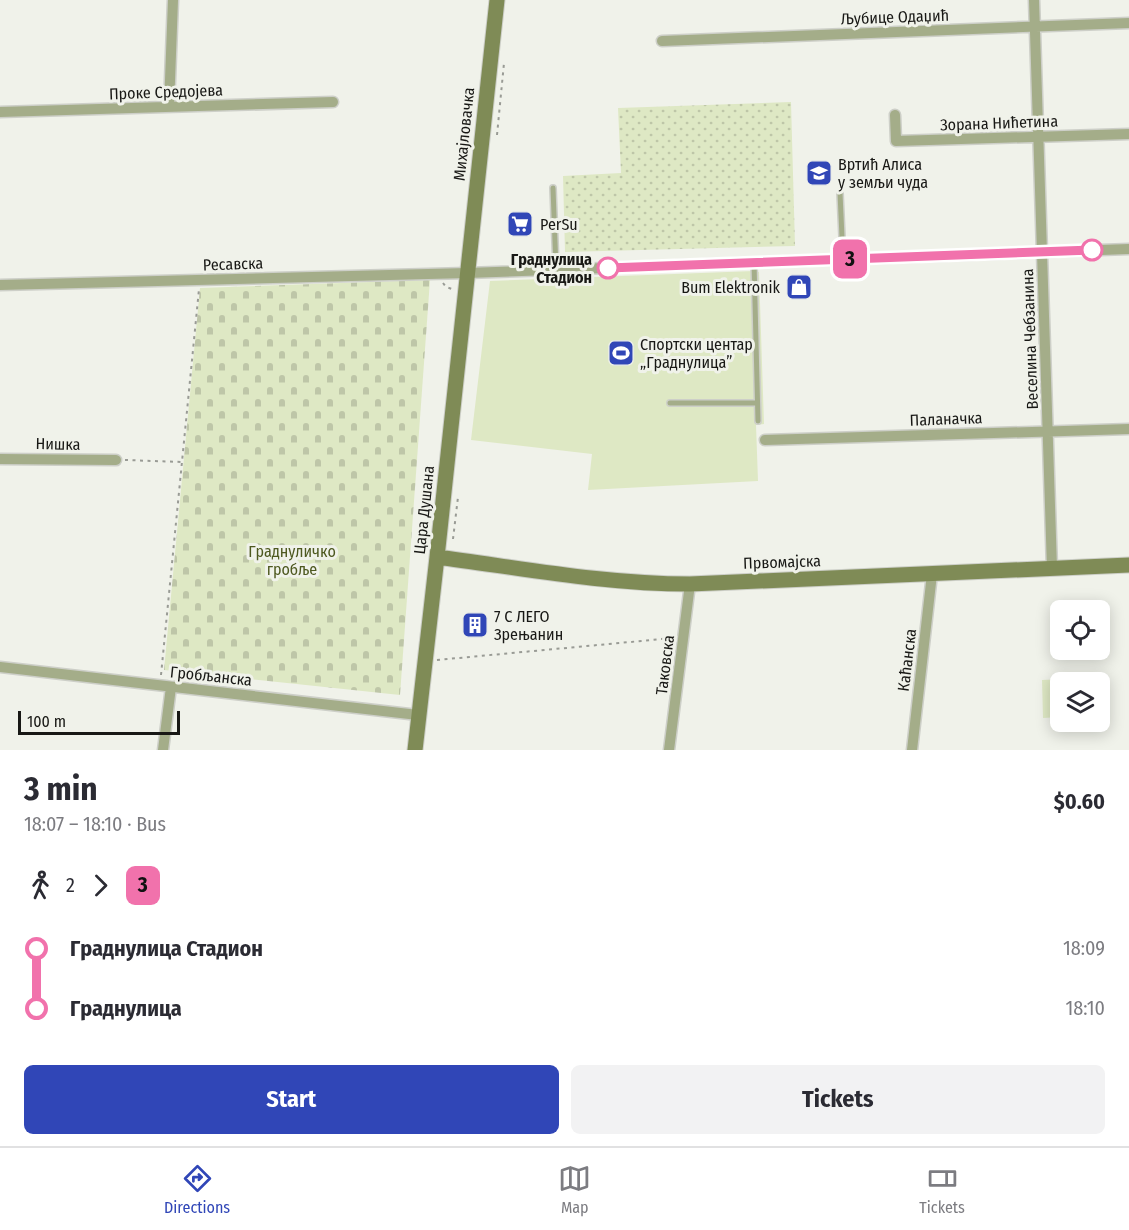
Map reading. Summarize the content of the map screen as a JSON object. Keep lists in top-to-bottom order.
{
  "streets": {
    "street": [
      "Љубице Одаџић",
      "Проке Средојева",
      "Зорана Нићетина",
      "Михајловачка",
      "Ресавска",
      "Веселина Чебзанина",
      "Паланачка",
      "Нишка",
      "Цара Душана",
      "Првомајска",
      "Каћанска",
      "Таковска",
      "Гробљанска"
    ]
  },
  "crossings": [
    ["Љубице Одаџић", "Веселина Чебзанина"],
    ["Зорана Нићетина", "Веселина Чебзанина"],
    ["Михајловачка", "Ресавска"],
    ["Михајловачка", "Цара Душана"],
    ["Ресавска", "Веселина Чебзанина"],
    ["Ресавска", "Цара Душана"],
    ["Веселина Чебзанина", "Паланачка"],
    ["Веселина Чебзанина", "Првомајска"],
    ["Цара Душана", "Првомајска"],
    ["Цара Душана", "Гробљанска"],
    ["Првомајска", "Каћанска"],
    ["Првомајска", "Таковска"]
  ],
  "parks": ["Граднуличко гробље"],
  "places": {
    "school or university": ["Вртић Алиса у земљи чуда"],
    "supermarket": ["PerSu"],
    "other": ["Граднулица Стадион"],
    "shop": ["Bum Elektronik"],
    "sports": ["Спортски центар „Граднулица”"],
    "building": ["7 С ЛЕГО Зрењанин"]
  },
  "lines": ["bus line 3"],
  "scale_bar": "100 m",
  "page": {
    "on_map": "3",
    "scale": "100 m",
    "heading": ["3 min", "18:07 – 18:10 · Bus", "$0.60"],
    "legs": ["2", "3"],
    "list": [
      {
        "name": "Граднулица Стадион",
        "value": "18:09"
      },
      {
        "name": "Граднулица",
        "value": "18:10"
      }
    ],
    "buttons": ["Start", "Tickets"],
    "tabs": ["Directions", "Map", "Tickets"]
  }
}
